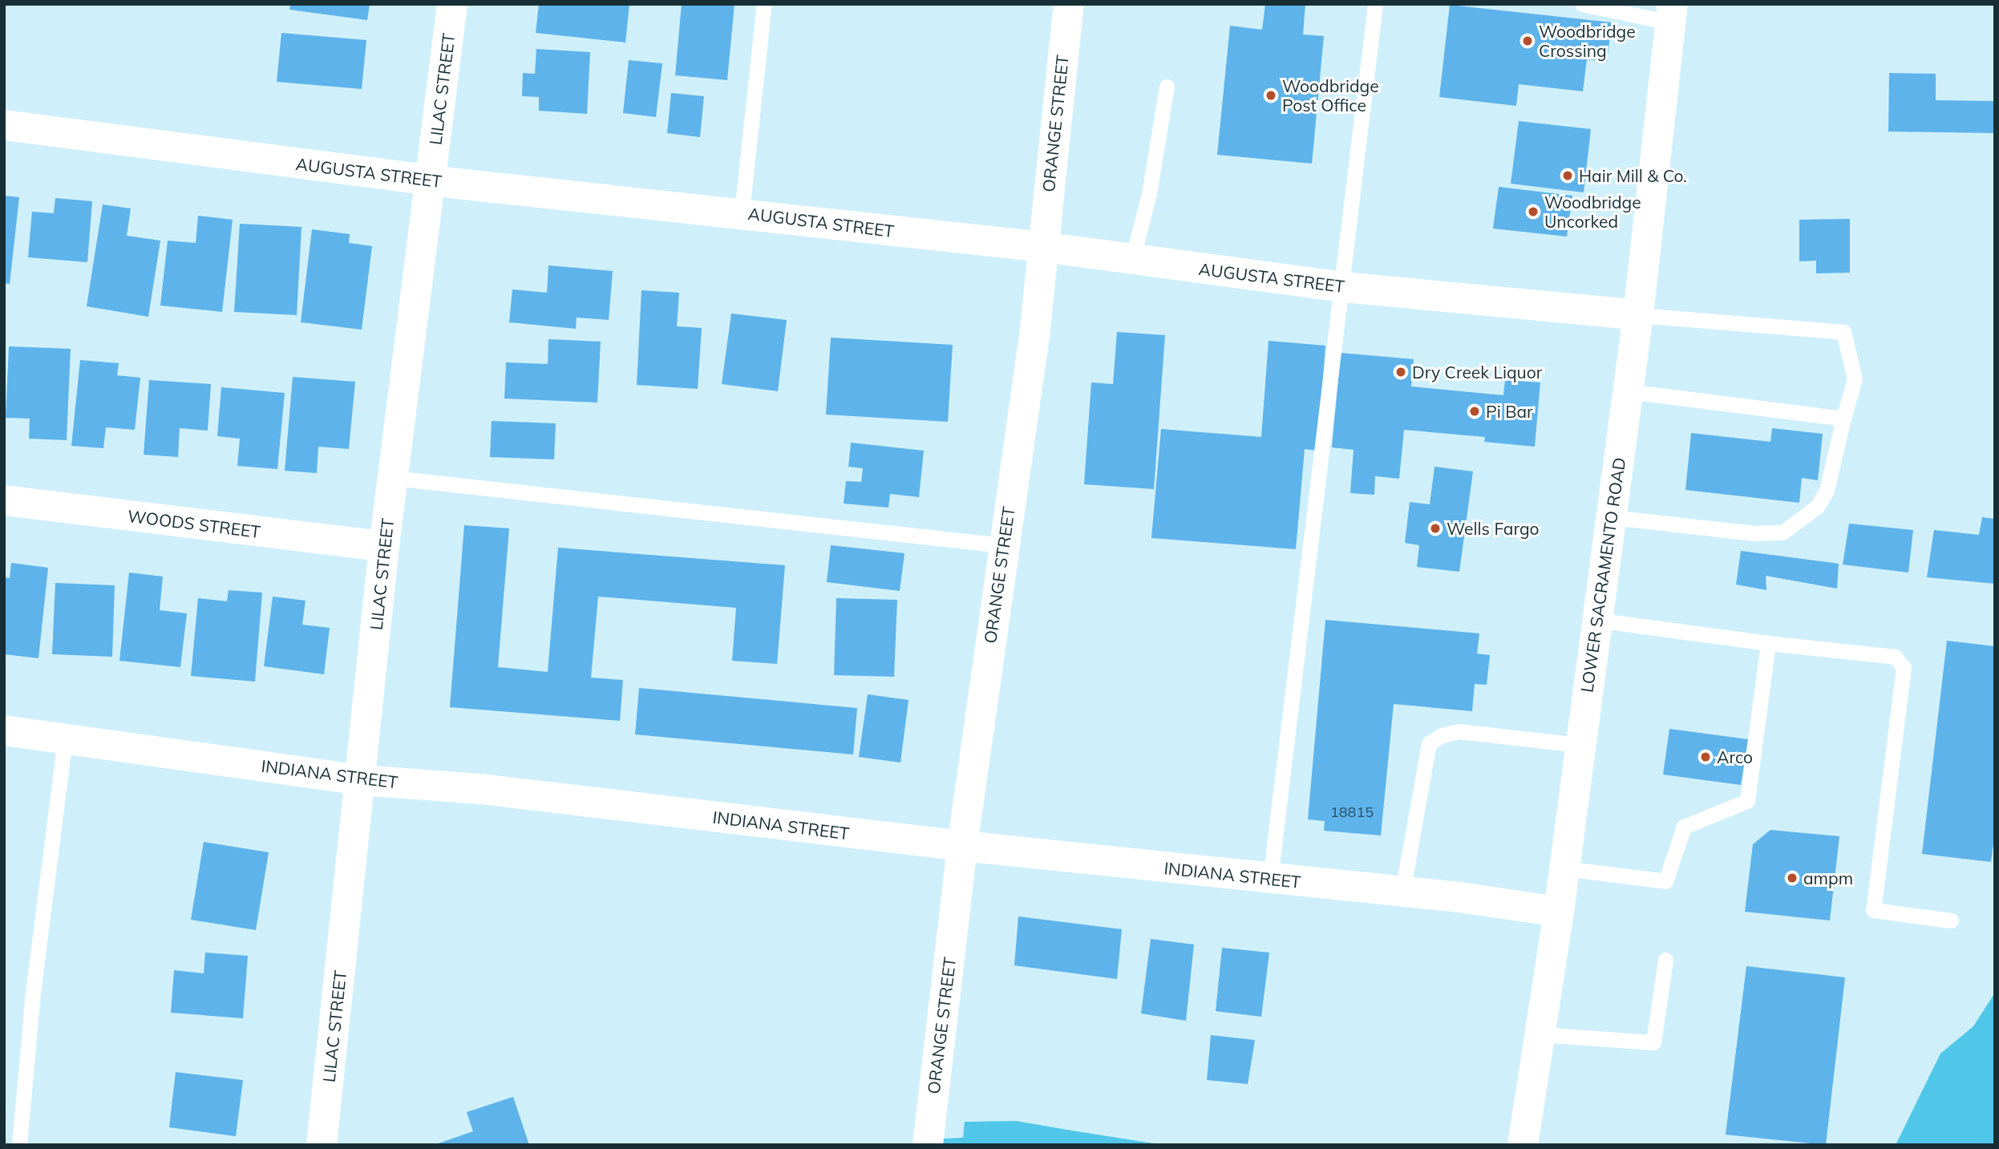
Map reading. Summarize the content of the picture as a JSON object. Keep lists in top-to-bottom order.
{
  "streets": {
    "street": [
      "LILAC STREET",
      "ORANGE STREET",
      "AUGUSTA STREET",
      "WOODS STREET",
      "LOWER SACRAMENTO ROAD",
      "INDIANA STREET"
    ]
  },
  "crossings": [
    ["LILAC STREET", "AUGUSTA STREET"],
    ["LILAC STREET", "WOODS STREET"],
    ["LILAC STREET", "INDIANA STREET"],
    ["ORANGE STREET", "AUGUSTA STREET"],
    ["ORANGE STREET", "INDIANA STREET"],
    ["AUGUSTA STREET", "LOWER SACRAMENTO ROAD"],
    ["LOWER SACRAMENTO ROAD", "INDIANA STREET"]
  ],
  "places": [
    "Woodbridge Crossing",
    "Woodbridge Post Office",
    "Hair Mill & Co.",
    "Woodbridge Uncorked",
    "Dry Creek Liquor",
    "Pi Bar",
    "Wells Fargo",
    "Arco",
    "ampm"
  ],
  "house_numbers": ["18815"]
}
